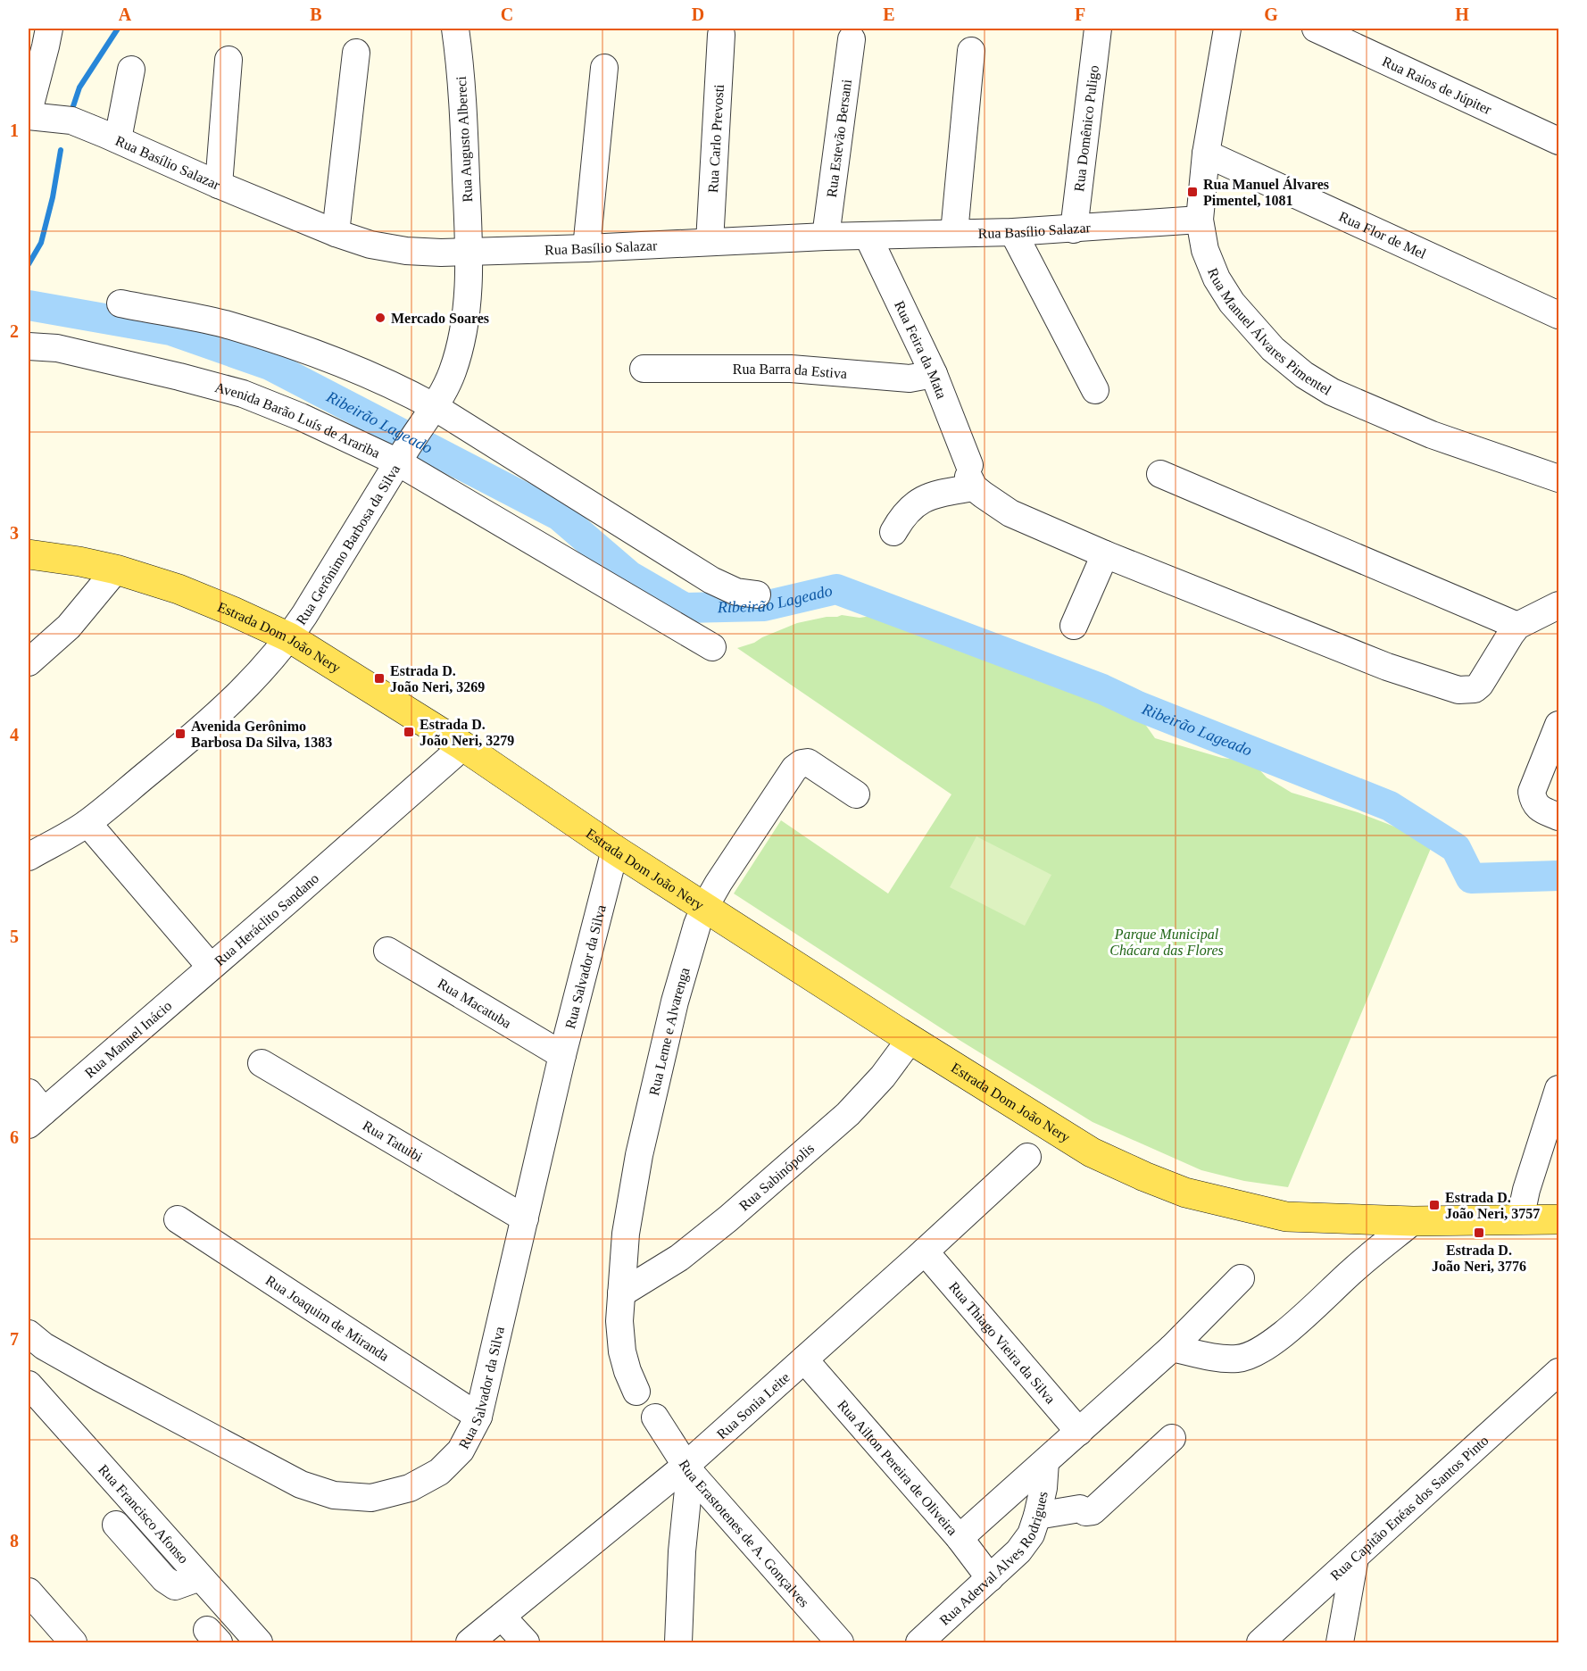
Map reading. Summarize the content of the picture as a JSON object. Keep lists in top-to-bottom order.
{
  "streets": {
    "main road": ["Estrada Dom João Nery"],
    "street": [
      "Rua Raios de Júpiter",
      "Rua Domênico Puligo",
      "Rua Carlo Prevosti",
      "Rua Estevão Bersani",
      "Rua Augusto Albereci",
      "Rua Basílio Salazar",
      "Rua Flor de Mel",
      "Rua Manuel Álvares Pimentel",
      "Rua Feira da Mata",
      "Rua Barra da Estiva",
      "Avenida Barão Luís de Arariba",
      "Rua Gerônimo Barbosa da Silva",
      "Rua Heráclito Sandano",
      "Rua Salvador da Silva",
      "Rua Macatuba",
      "Rua Leme e Alvarenga",
      "Rua Manuel Inácio",
      "Rua Tatuibi",
      "Rua Sabinópolis",
      "Rua Joaquim de Miranda",
      "Rua Thiago Vieira da Silva",
      "Rua Sonia Leite",
      "Rua Ailton Pereira de Oliveira",
      "Rua Capitão Enéas dos Santos Pinto",
      "Rua Francisco Afonso",
      "Rua Erastotenes de A. Gonçalves",
      "Rua Aderval Alves Rodrigues"
    ]
  },
  "crossings": [
    ["Rua Domênico Puligo", "Rua Basílio Salazar"],
    ["Rua Carlo Prevosti", "Rua Basílio Salazar"],
    ["Rua Estevão Bersani", "Rua Basílio Salazar"],
    ["Rua Augusto Albereci", "Rua Basílio Salazar"],
    ["Rua Augusto Albereci", "Rua Gerônimo Barbosa da Silva"],
    ["Rua Basílio Salazar", "Rua Manuel Álvares Pimentel"],
    ["Rua Basílio Salazar", "Rua Feira da Mata"],
    ["Rua Basílio Salazar", "Rua Gerônimo Barbosa da Silva"],
    ["Rua Flor de Mel", "Rua Manuel Álvares Pimentel"],
    ["Rua Feira da Mata", "Rua Barra da Estiva"],
    ["Avenida Barão Luís de Arariba", "Rua Gerônimo Barbosa da Silva"],
    ["Rua Gerônimo Barbosa da Silva", "Estrada Dom João Nery"],
    ["Rua Gerônimo Barbosa da Silva", "Rua Heráclito Sandano"],
    ["Estrada Dom João Nery", "Rua Heráclito Sandano"],
    ["Estrada Dom João Nery", "Rua Salvador da Silva"],
    ["Estrada Dom João Nery", "Rua Leme e Alvarenga"],
    ["Estrada Dom João Nery", "Rua Sabinópolis"],
    ["Rua Heráclito Sandano", "Rua Manuel Inácio"],
    ["Rua Salvador da Silva", "Rua Macatuba"],
    ["Rua Salvador da Silva", "Rua Tatuibi"],
    ["Rua Salvador da Silva", "Rua Joaquim de Miranda"],
    ["Rua Leme e Alvarenga", "Rua Sabinópolis"],
    ["Rua Thiago Vieira da Silva", "Rua Sonia Leite"],
    ["Rua Thiago Vieira da Silva", "Rua Aderval Alves Rodrigues"],
    ["Rua Sonia Leite", "Rua Ailton Pereira de Oliveira"],
    ["Rua Sonia Leite", "Rua Erastotenes de A. Gonçalves"],
    ["Rua Ailton Pereira de Oliveira", "Rua Aderval Alves Rodrigues"]
  ],
  "water": ["Ribeirão Lageado"],
  "parks": ["Parque Municipal Chácara das Flores"],
  "places": {
    "transit": [
      "Rua Manuel Álvares Pimentel, 1081",
      "Estrada D. João Neri, 3269",
      "Estrada D. João Neri, 3279",
      "Avenida Gerônimo Barbosa Da Silva, 1383",
      "Estrada D. João Neri, 3757",
      "Estrada D. João Neri, 3776"
    ],
    "other": ["Mercado Soares"]
  },
  "grid": {
    "columns": [
      "A",
      "B",
      "C",
      "D",
      "E",
      "F",
      "G",
      "H"
    ],
    "rows": [
      "1",
      "2",
      "3",
      "4",
      "5",
      "6",
      "7",
      "8"
    ]
  }
}
